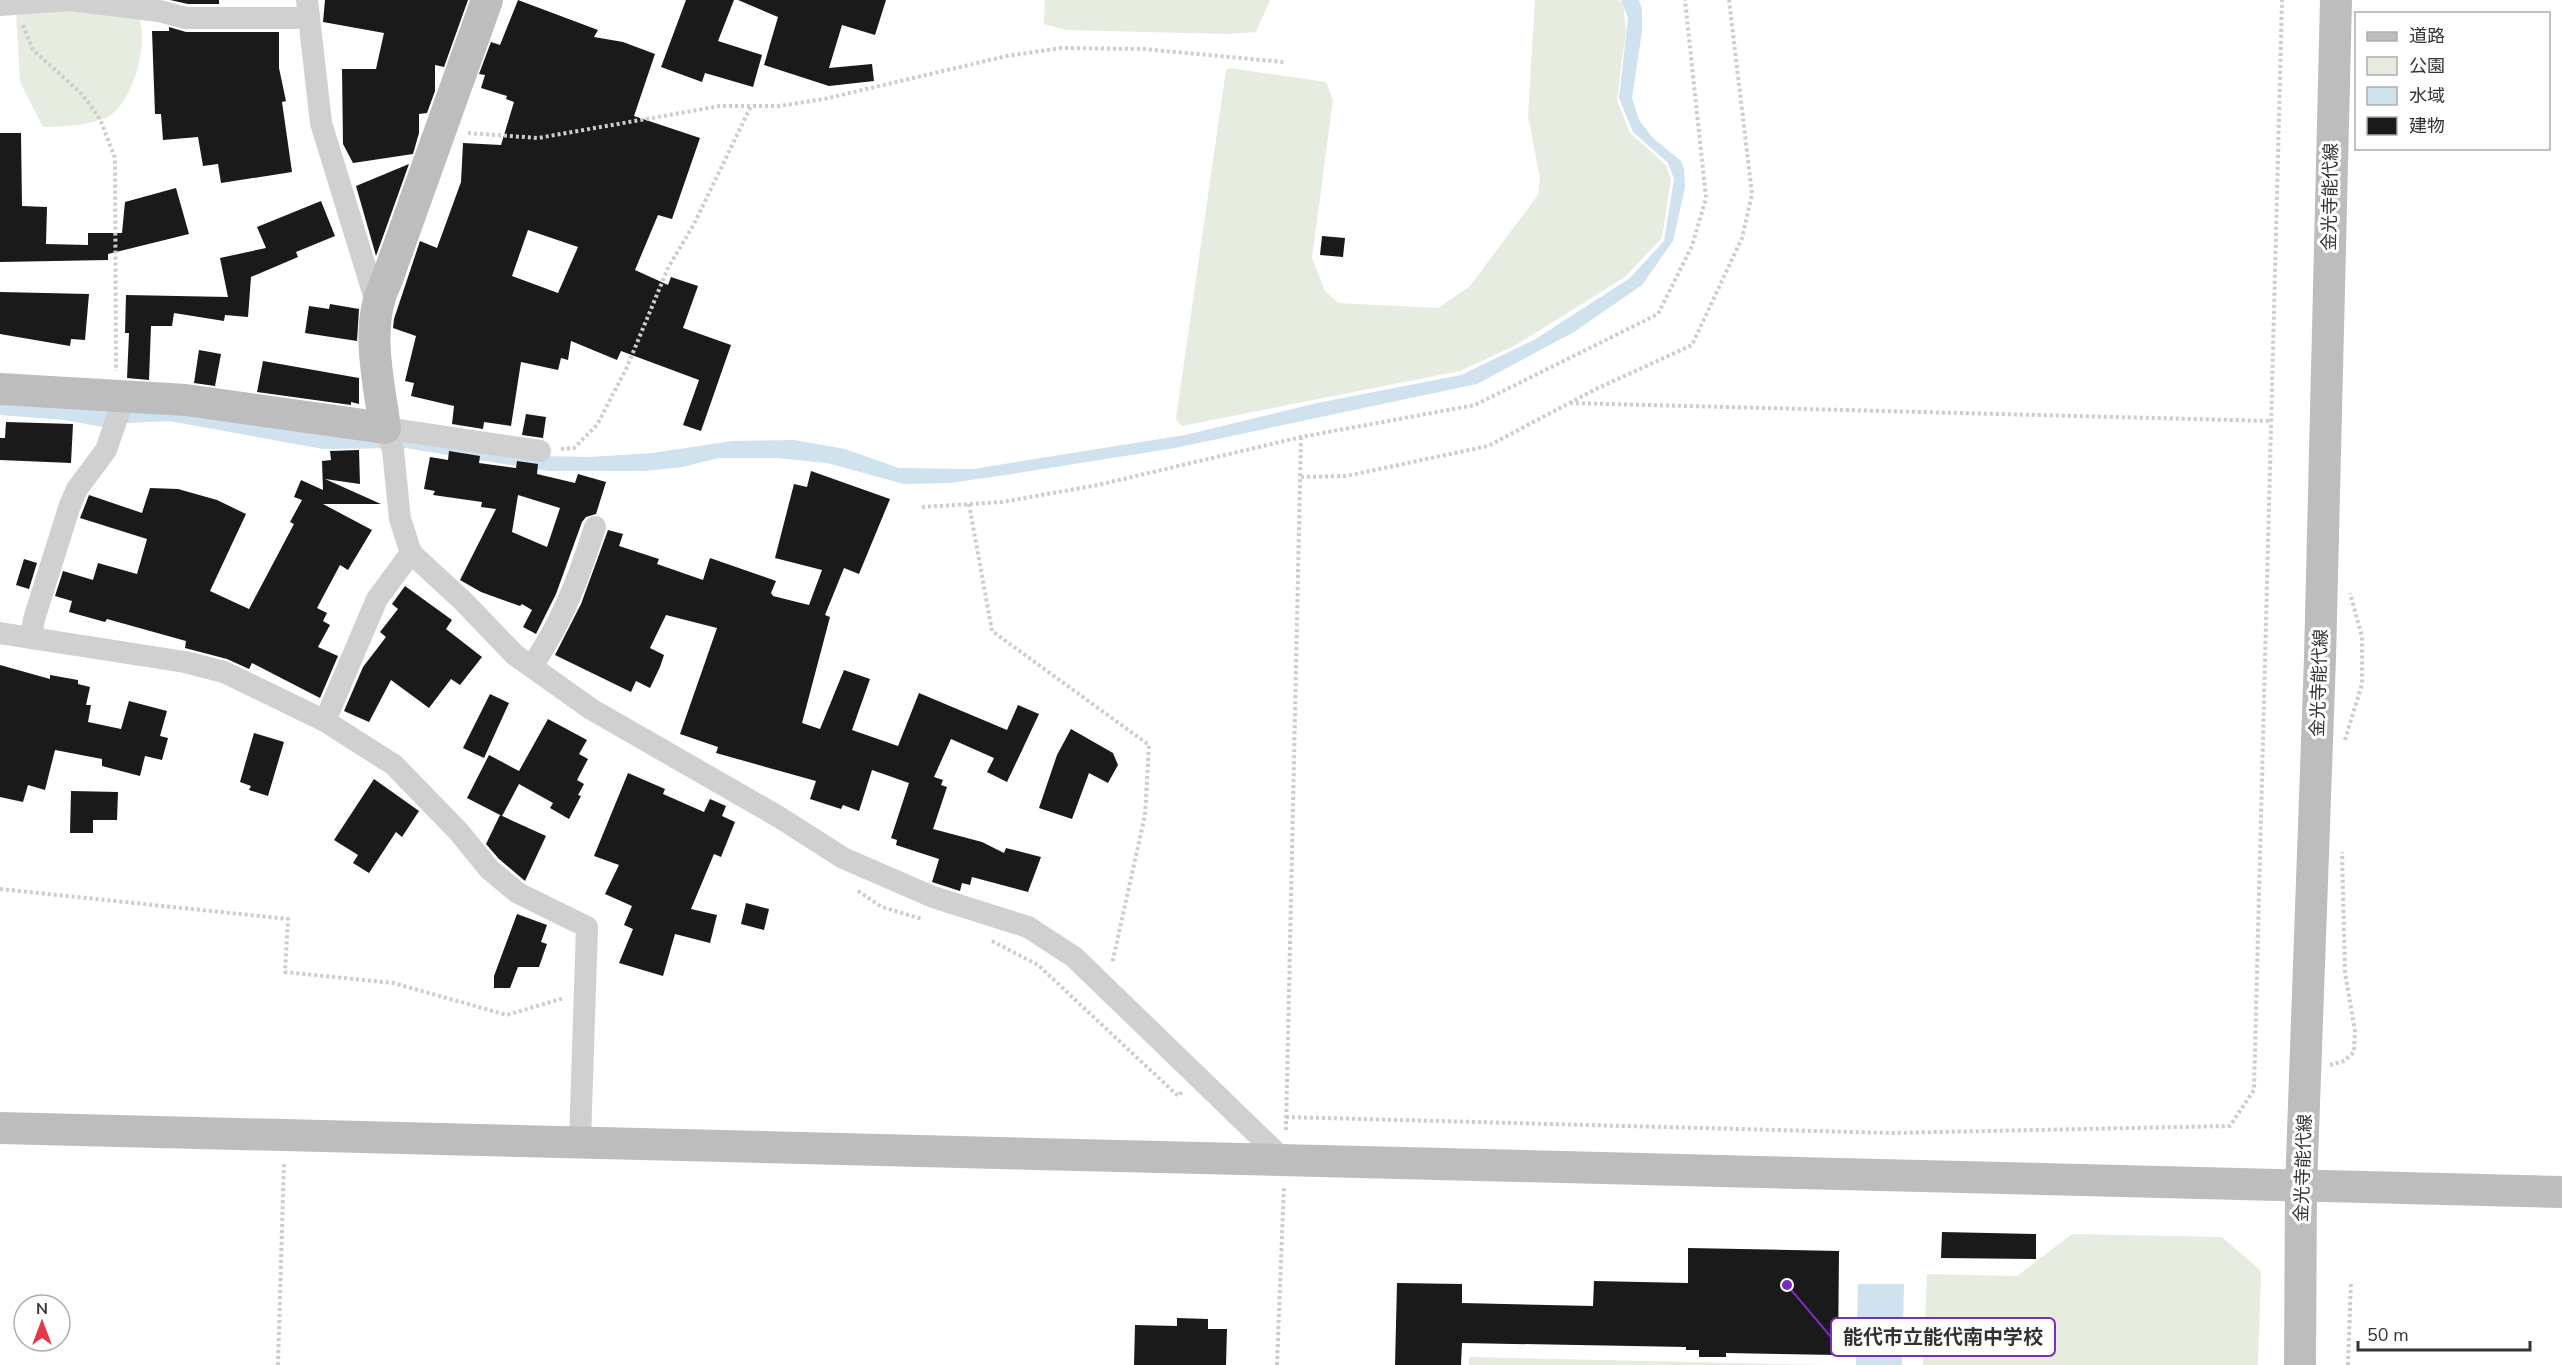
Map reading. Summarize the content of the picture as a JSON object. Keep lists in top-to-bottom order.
{
  "streets": {
    "street": ["金光寺能代線"]
  },
  "places": ["能代市立能代南中学校"],
  "legend": [
    "道路",
    "公園",
    "水域",
    "建物"
  ],
  "scale_bar": "50 m",
  "north": "top"
}
